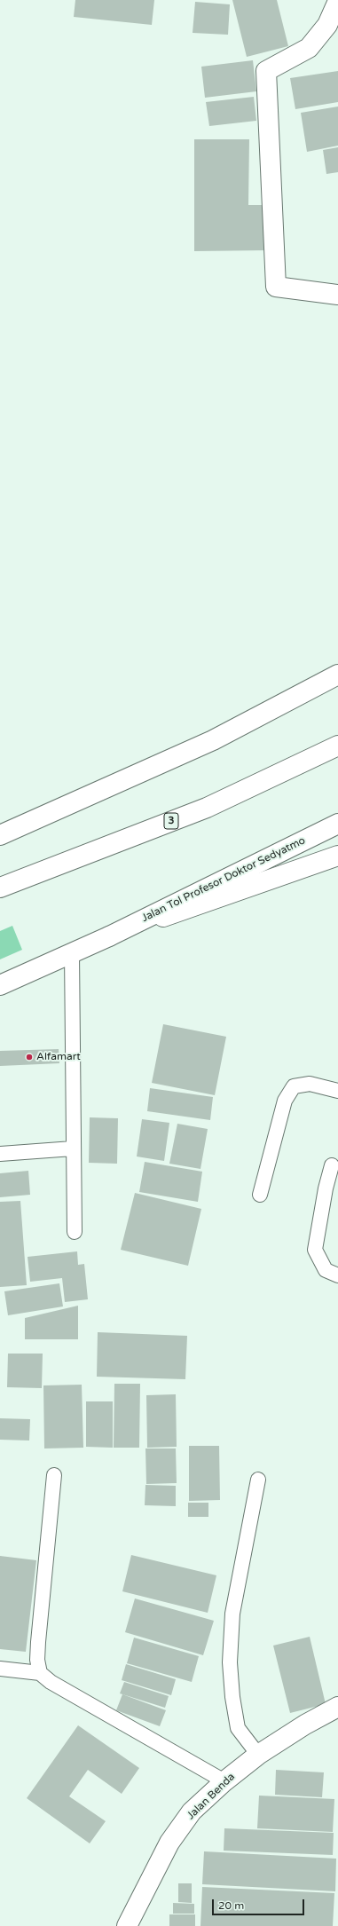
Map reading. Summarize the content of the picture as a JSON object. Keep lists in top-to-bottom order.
{
  "streets": {
    "main road": ["3", "Jalan Tol Profesor Doktor Sedyatmo", "Jalan Benda"]
  },
  "places": ["Alfamart"],
  "scale_bar": "20 m"
}
